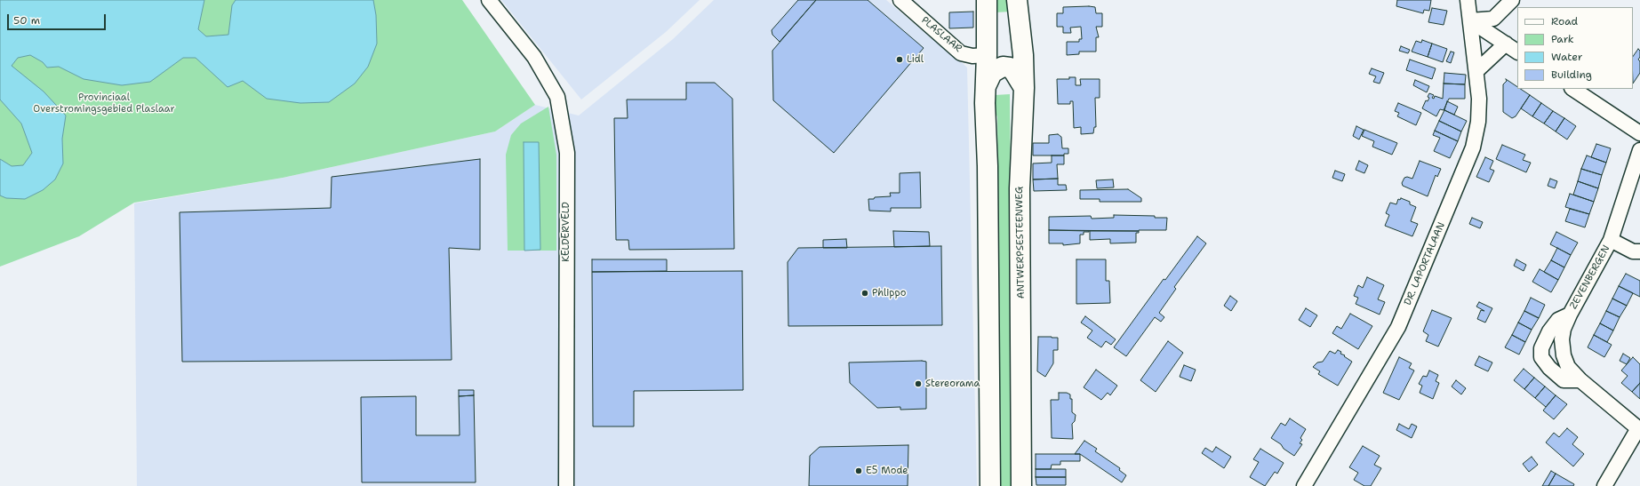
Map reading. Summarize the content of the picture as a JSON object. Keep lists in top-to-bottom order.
{
  "streets": {
    "main road": ["ANTWERPSESTEENWEG"],
    "street": [
      "PLASLAAR",
      "KELDERVELD",
      "DR. LAPORTALAAN",
      "ZEVENBERGEN"
    ]
  },
  "parks": ["Provinciaal Overstromingsgebied Plaslaar"],
  "places": [
    "Lidl",
    "Phlippo",
    "Stereorama",
    "E5 Mode"
  ],
  "legend": [
    "Road",
    "Park",
    "Water",
    "Building"
  ],
  "scale_bar": "50 m"
}
